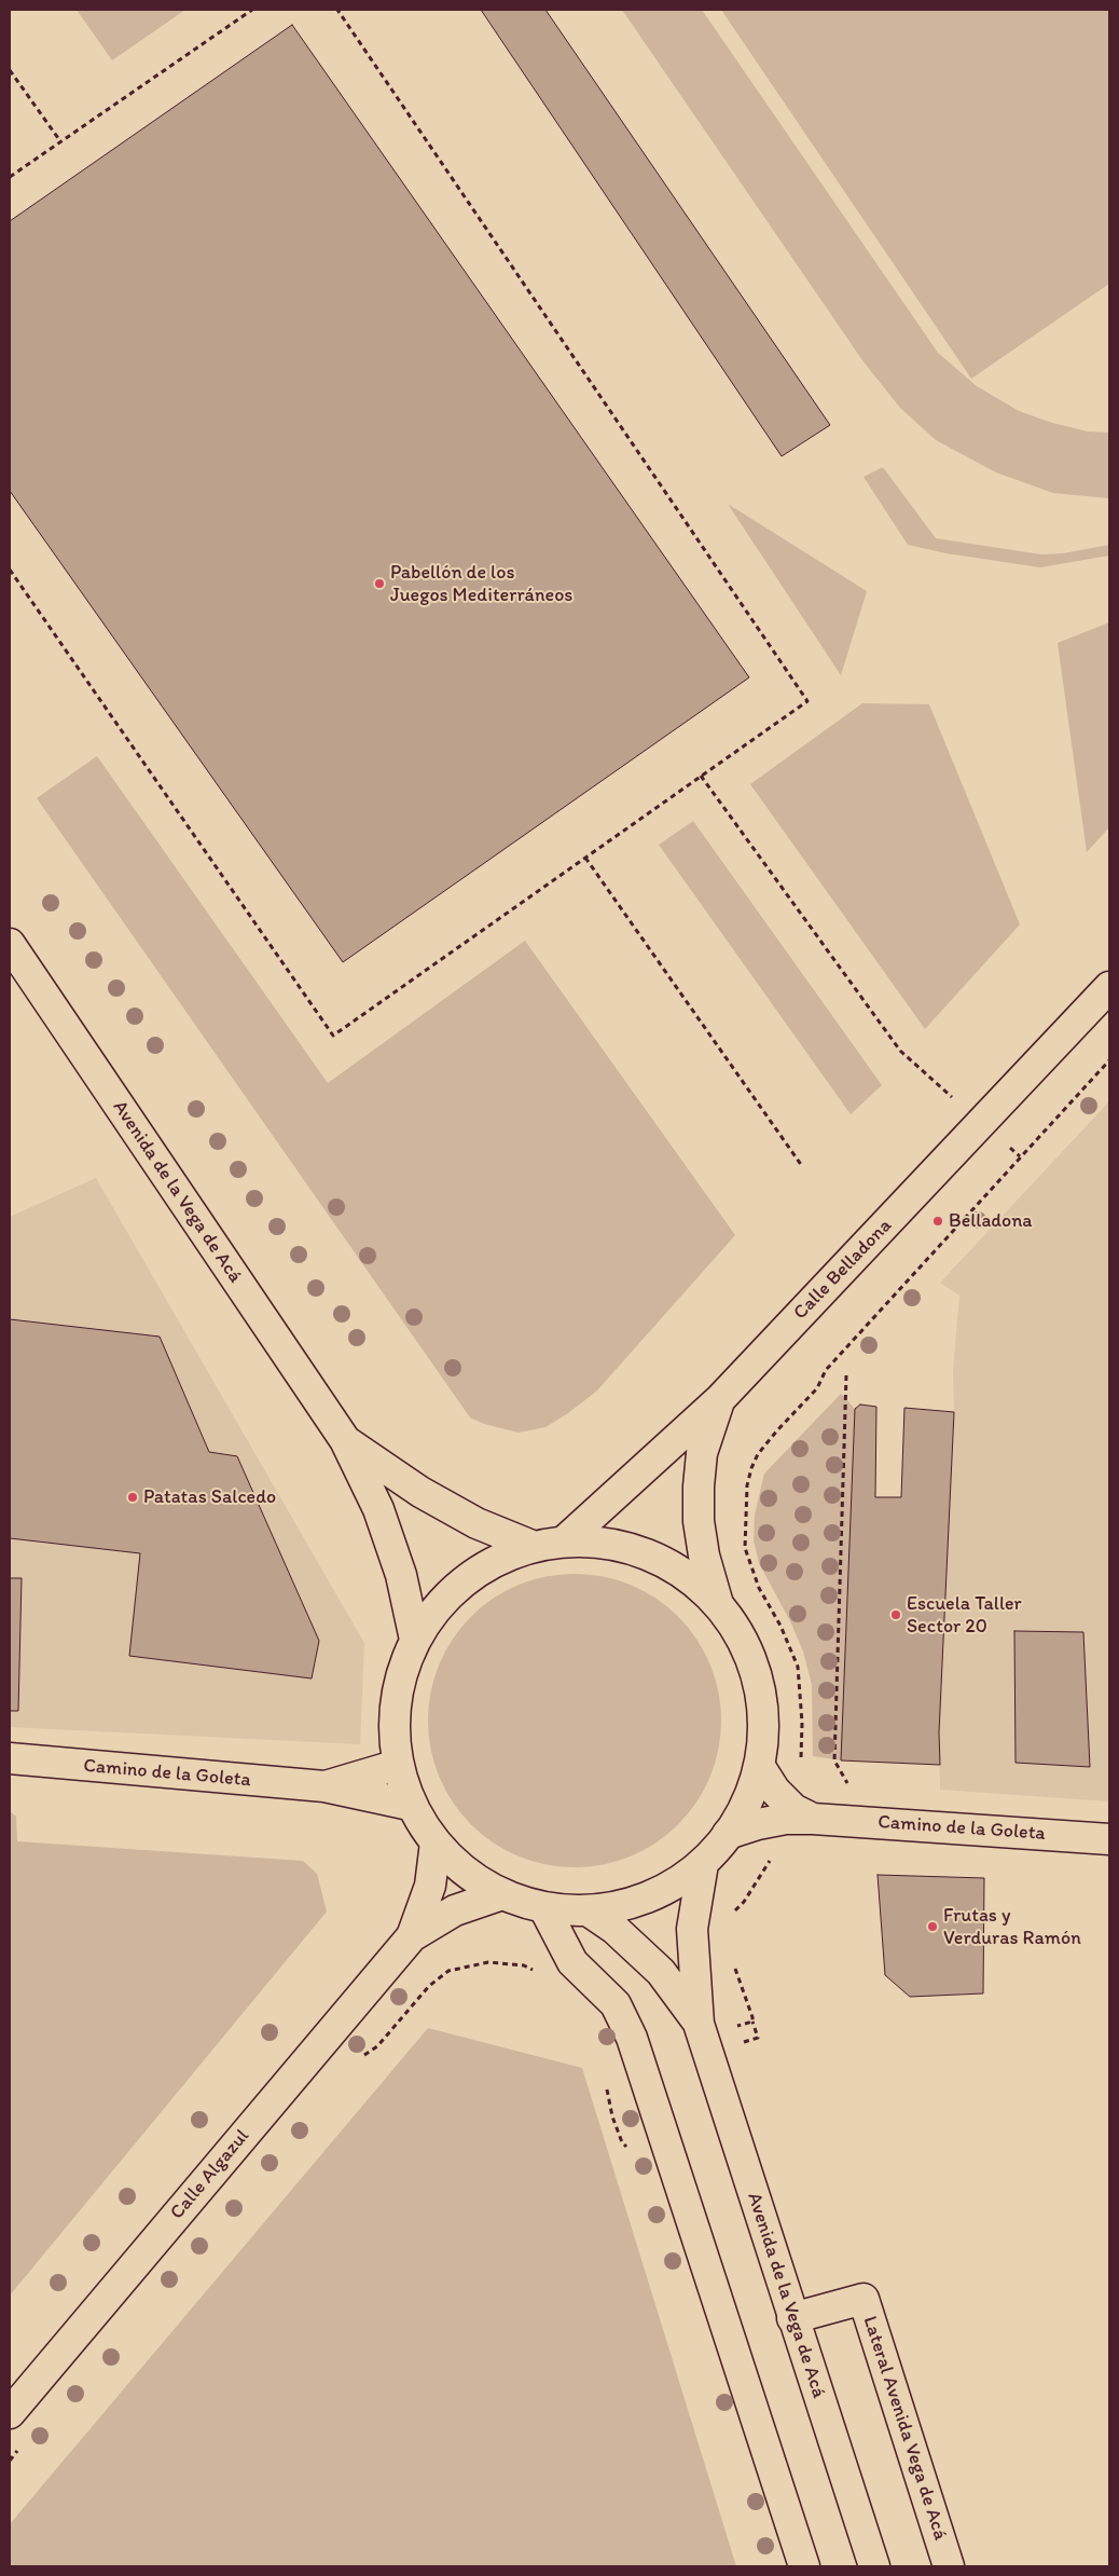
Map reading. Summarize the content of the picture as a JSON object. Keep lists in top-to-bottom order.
{
  "streets": {
    "main road": [
      "Avenida de la Vega de Acá",
      "Calle Belladona",
      "Camino de la Goleta",
      "Calle Algazul",
      "Lateral Avenida Vega de Acá"
    ]
  },
  "crossings": [
    ["Avenida de la Vega de Acá", "Lateral Avenida Vega de Acá"]
  ],
  "places": [
    "Pabellón de los Juegos Mediterráneos",
    "Belladona",
    "Patatas Salcedo",
    "Escuela Taller Sector 20",
    "Frutas y Verduras Ramón"
  ]
}
